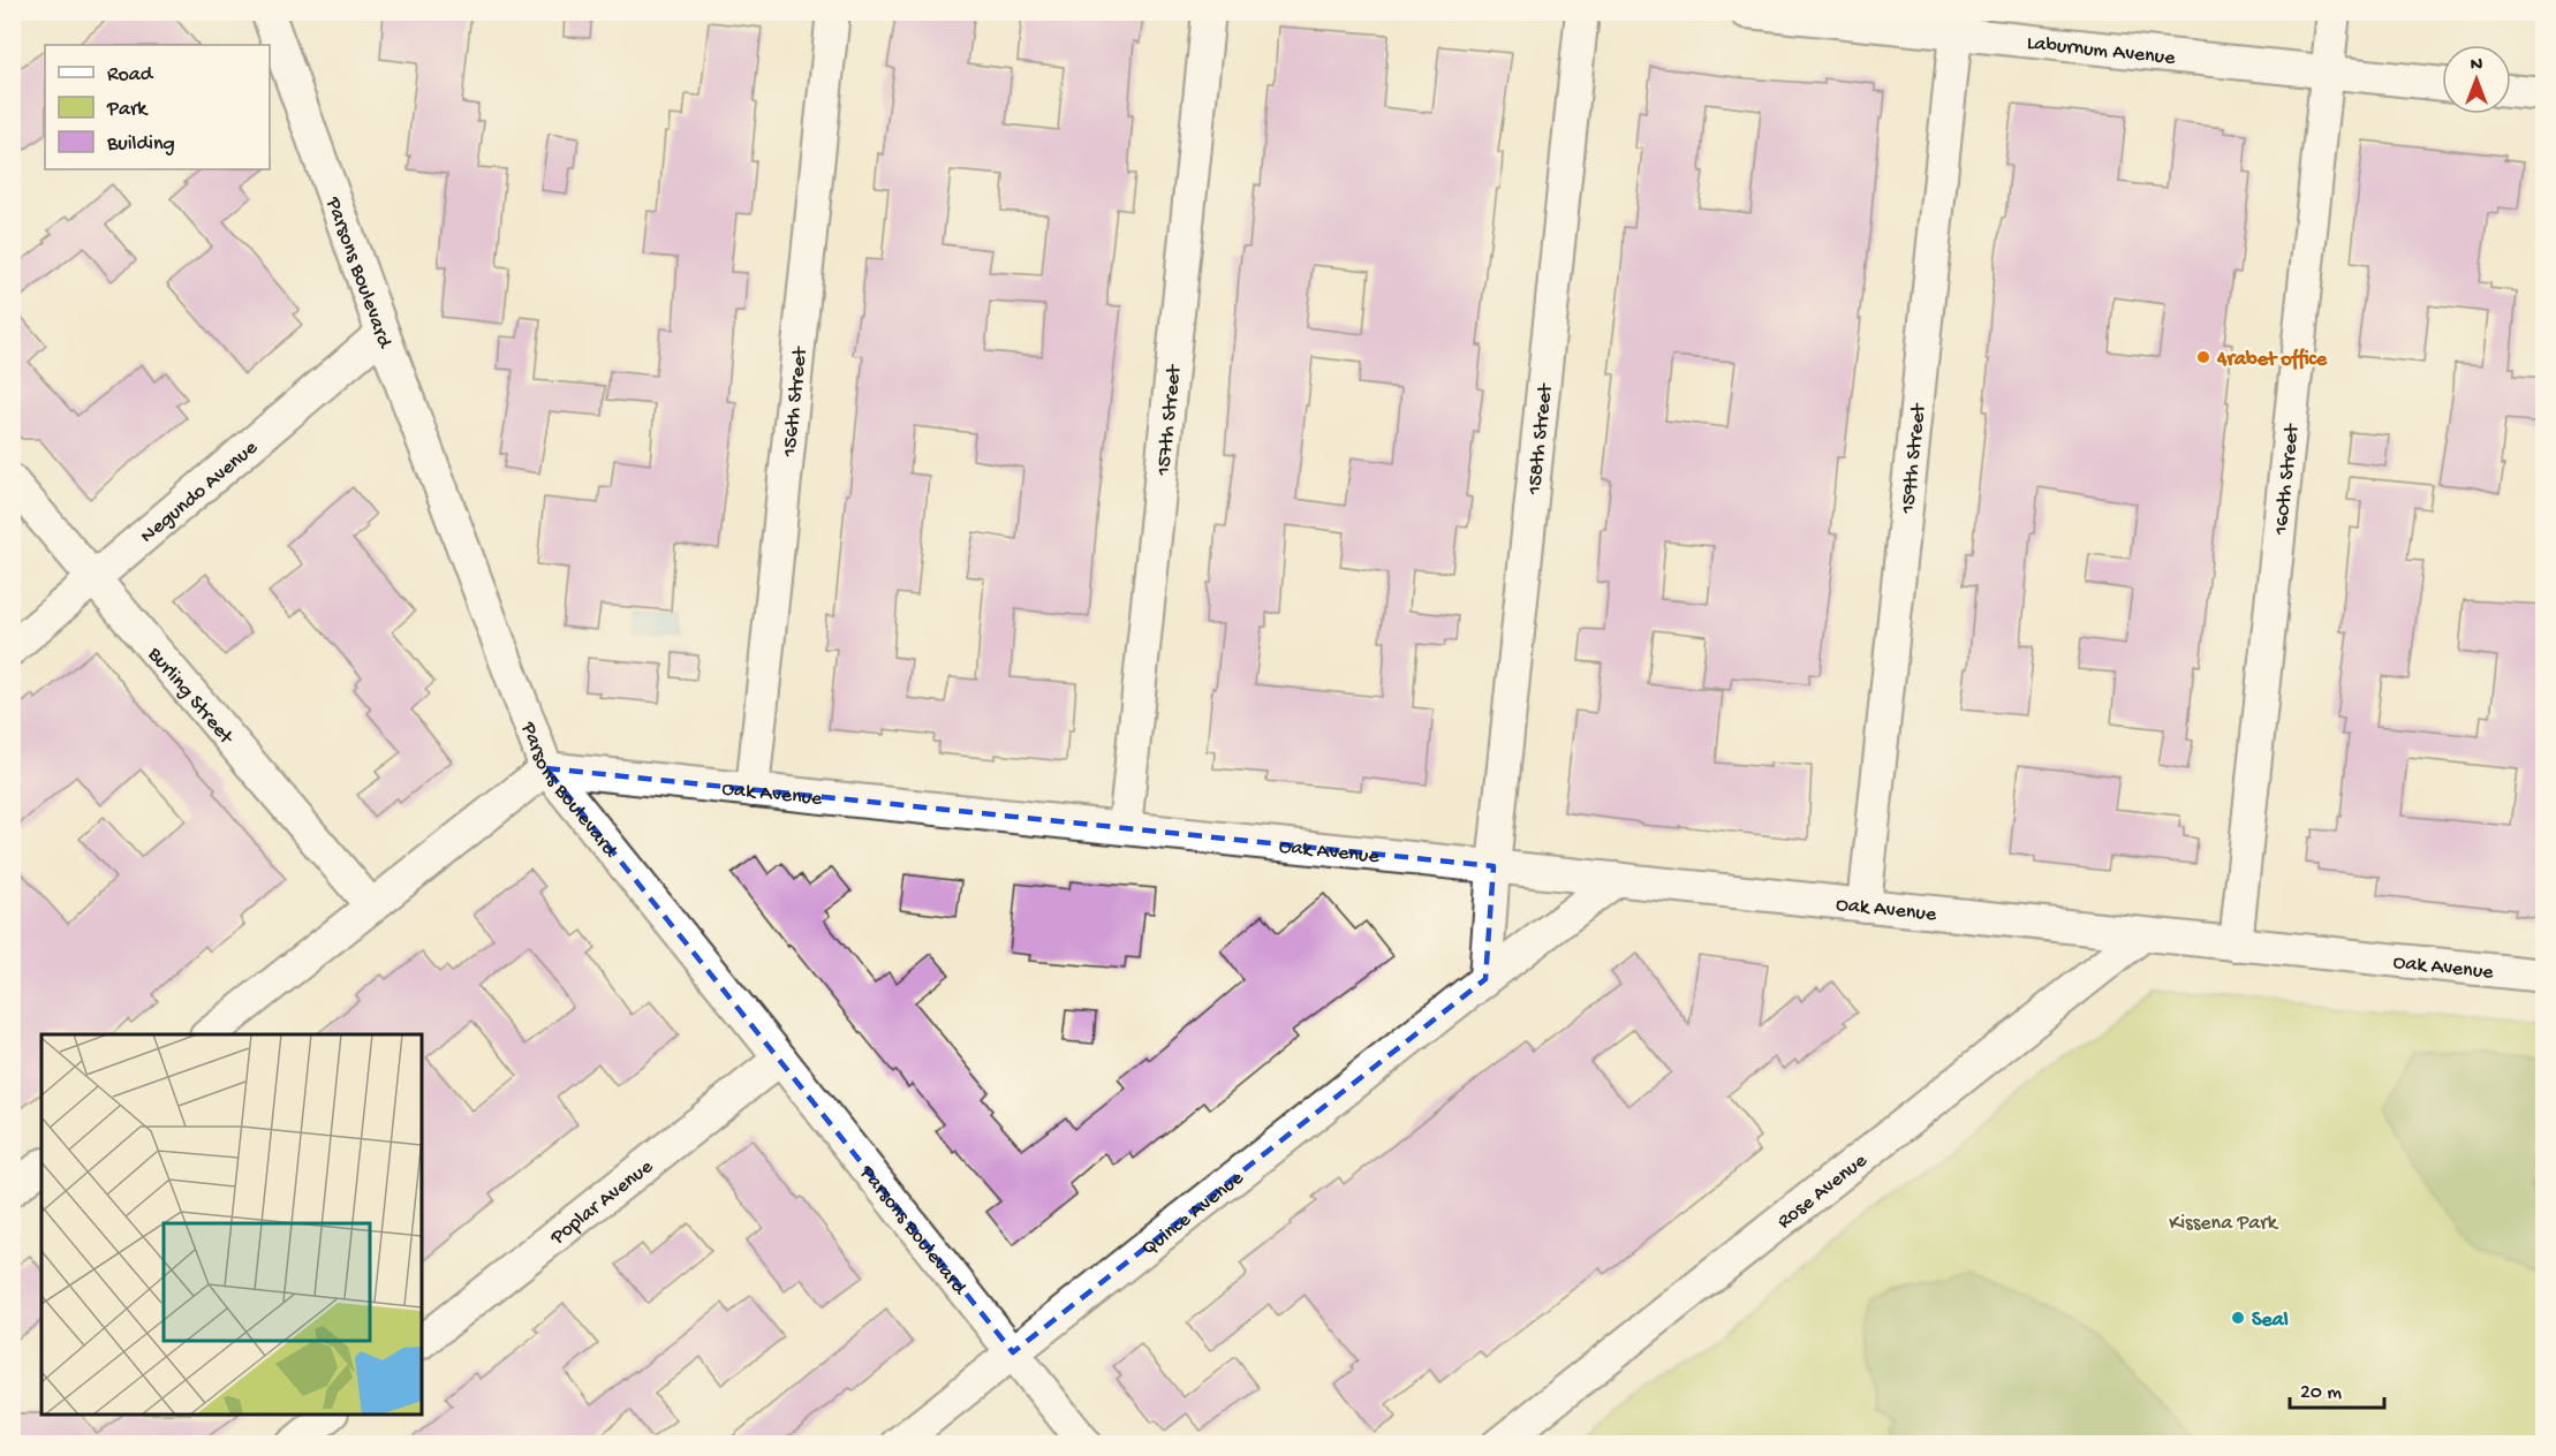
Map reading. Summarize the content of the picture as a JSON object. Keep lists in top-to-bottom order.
{
  "streets": {
    "street": [
      "Laburnum Avenue",
      "Parsons Boulevard",
      "156th Street",
      "157th Street",
      "158th Street",
      "159th Street",
      "160th Street",
      "Negundo Avenue",
      "Burling Street",
      "Oak Avenue",
      "Rose Avenue",
      "Poplar Avenue",
      "Quince Avenue"
    ]
  },
  "crossings": [
    ["Laburnum Avenue", "159th Street"],
    ["Laburnum Avenue", "160th Street"],
    ["Parsons Boulevard", "Negundo Avenue"],
    ["Parsons Boulevard", "Oak Avenue"],
    ["Parsons Boulevard", "Poplar Avenue"],
    ["Parsons Boulevard", "Quince Avenue"],
    ["156th Street", "Oak Avenue"],
    ["157th Street", "Oak Avenue"],
    ["158th Street", "Oak Avenue"],
    ["159th Street", "Oak Avenue"],
    ["160th Street", "Oak Avenue"],
    ["Negundo Avenue", "Burling Street"],
    ["Oak Avenue", "Rose Avenue"],
    ["Oak Avenue", "Quince Avenue"]
  ],
  "parks": ["Kissena Park"],
  "places": ["4rabet office", "Seal"],
  "legend": ["Road", "Park", "Building"],
  "scale_bar": "20 m",
  "north": "top"
}
